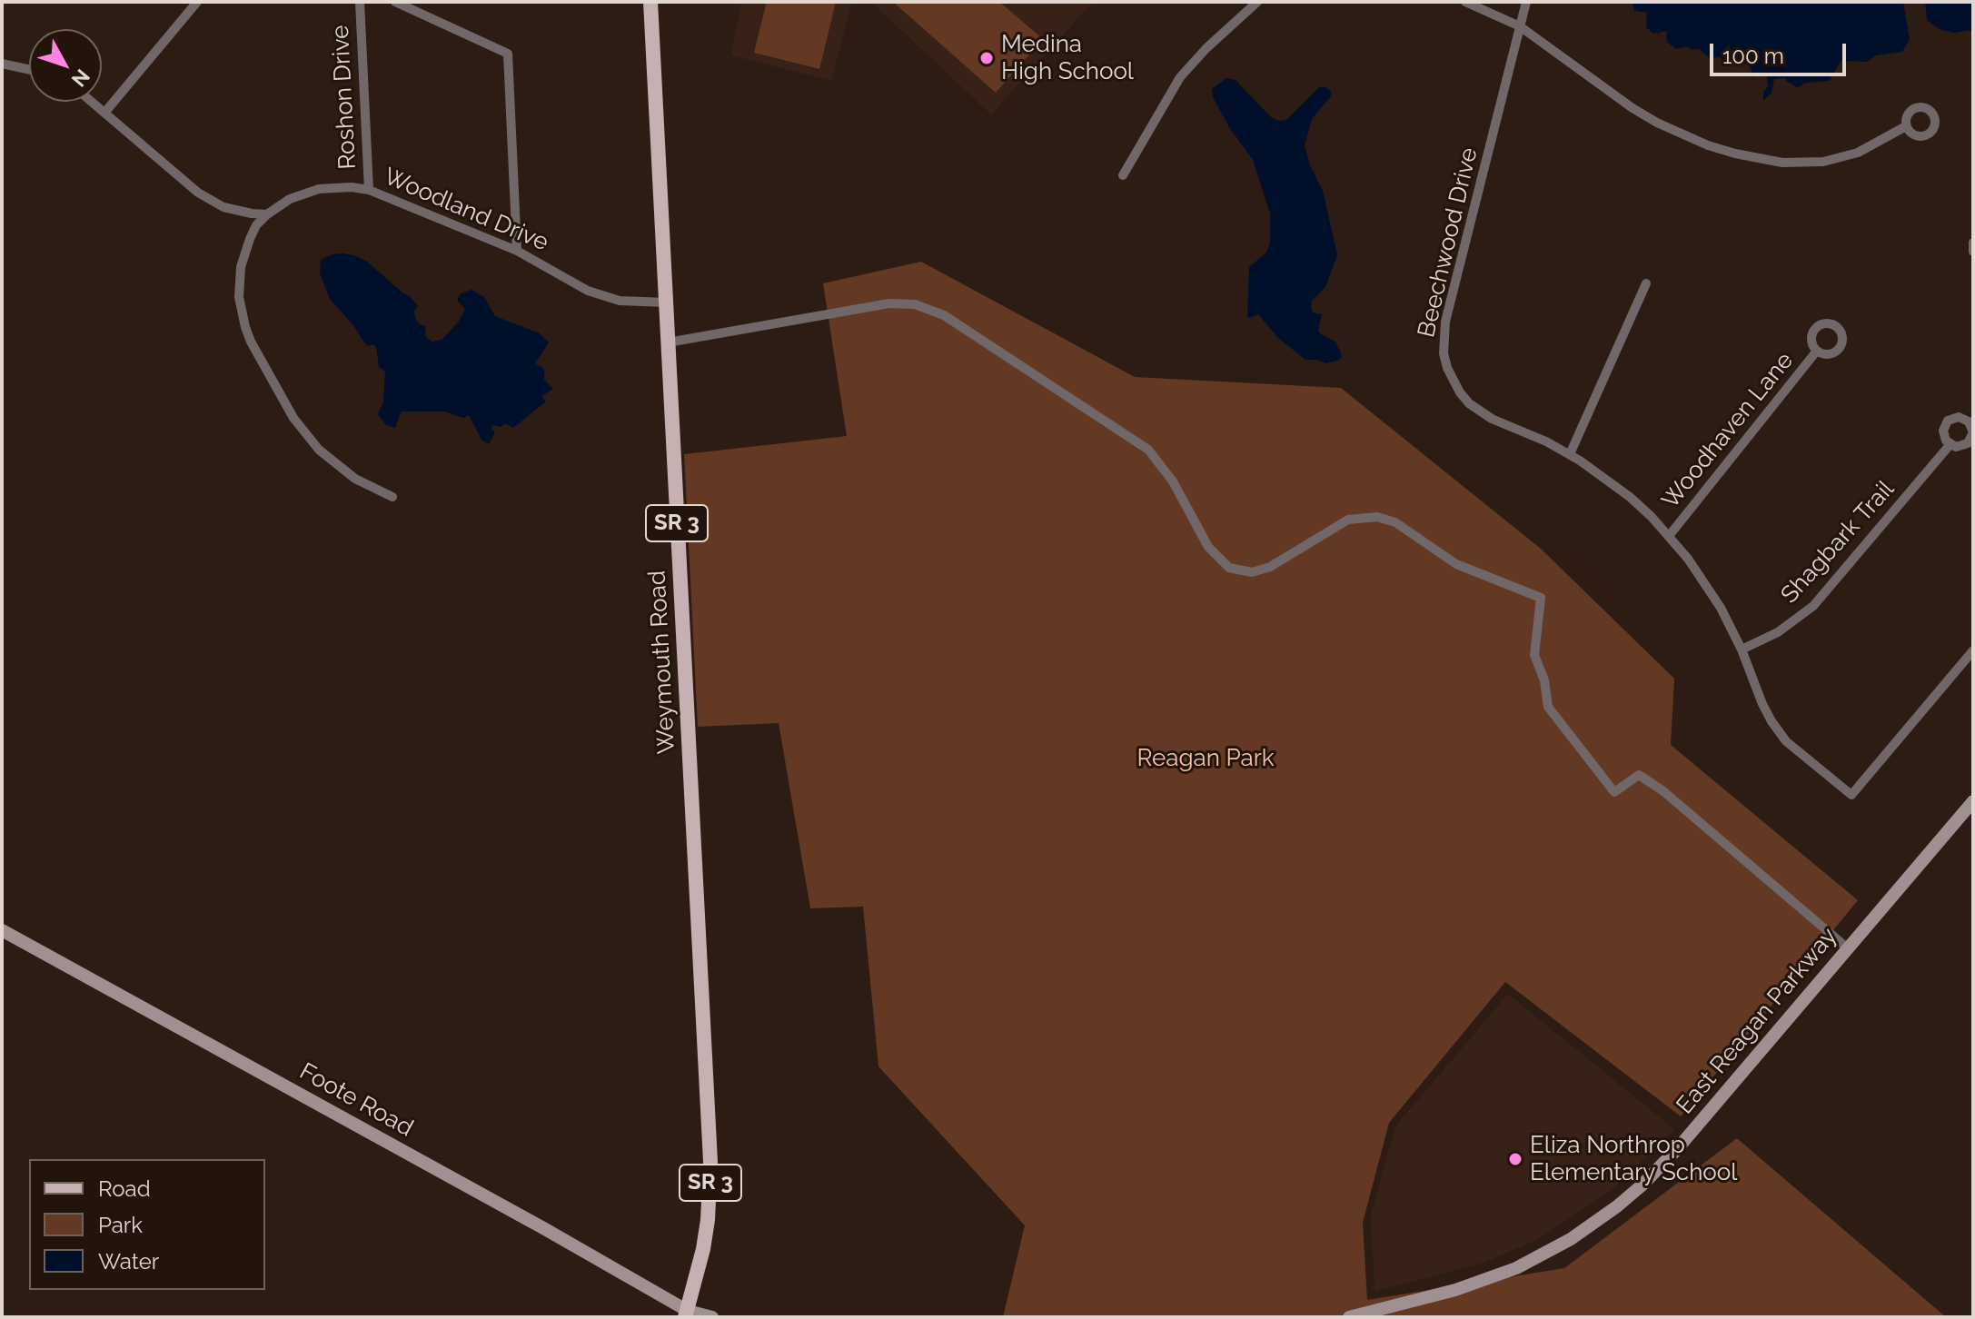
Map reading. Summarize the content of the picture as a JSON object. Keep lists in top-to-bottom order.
{
  "streets": {
    "main road": ["SR 3", "Weymouth Road"],
    "street": [
      "Roshon Drive",
      "Woodland Drive",
      "Beechwood Drive",
      "Woodhaven Lane",
      "Shagbark Trail",
      "East Reagan Parkway",
      "Foote Road"
    ]
  },
  "crossings": [
    ["Roshon Drive", "Woodland Drive"],
    ["Woodland Drive", "Weymouth Road"],
    ["Beechwood Drive", "Woodhaven Lane"],
    ["Beechwood Drive", "Shagbark Trail"],
    ["Weymouth Road", "Foote Road"]
  ],
  "parks": ["Reagan Park"],
  "places": ["Medina High School", "Eliza Northrop Elementary School"],
  "legend": ["Road", "Park", "Water"],
  "scale_bar": "100 m",
  "north": "bottom right"
}
